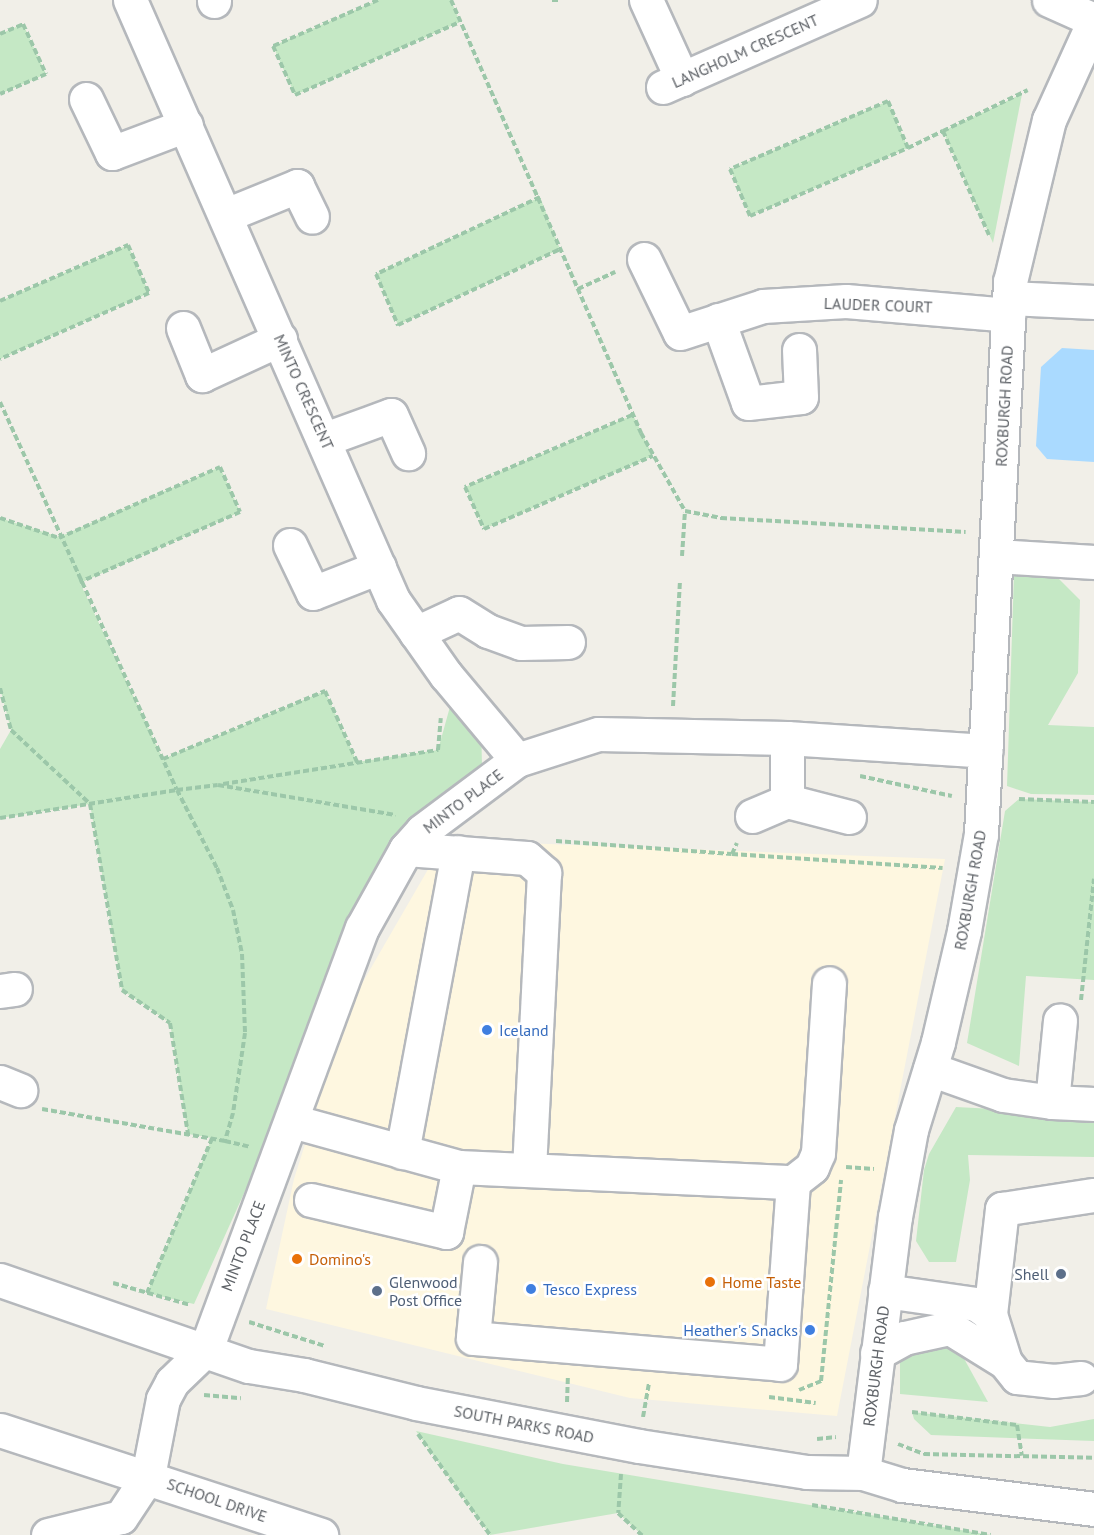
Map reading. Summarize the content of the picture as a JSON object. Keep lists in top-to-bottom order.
{
  "streets": {
    "street": [
      "LANGHOLM CRESCENT",
      "LAUDER COURT",
      "MINTO CRESCENT",
      "ROXBURGH ROAD",
      "MINTO PLACE",
      "SOUTH PARKS ROAD",
      "SCHOOL DRIVE"
    ]
  },
  "crossings": [
    ["LAUDER COURT", "ROXBURGH ROAD"],
    ["MINTO CRESCENT", "MINTO PLACE"],
    ["ROXBURGH ROAD", "MINTO PLACE"],
    ["ROXBURGH ROAD", "SOUTH PARKS ROAD"],
    ["MINTO PLACE", "SOUTH PARKS ROAD"],
    ["MINTO PLACE", "SCHOOL DRIVE"],
    ["SOUTH PARKS ROAD", "SCHOOL DRIVE"]
  ],
  "places": [
    "Iceland",
    "Domino's",
    "Shell",
    "Home Taste",
    "Tesco Express",
    "Glenwood Post Office",
    "Heather's Snacks"
  ]
}
